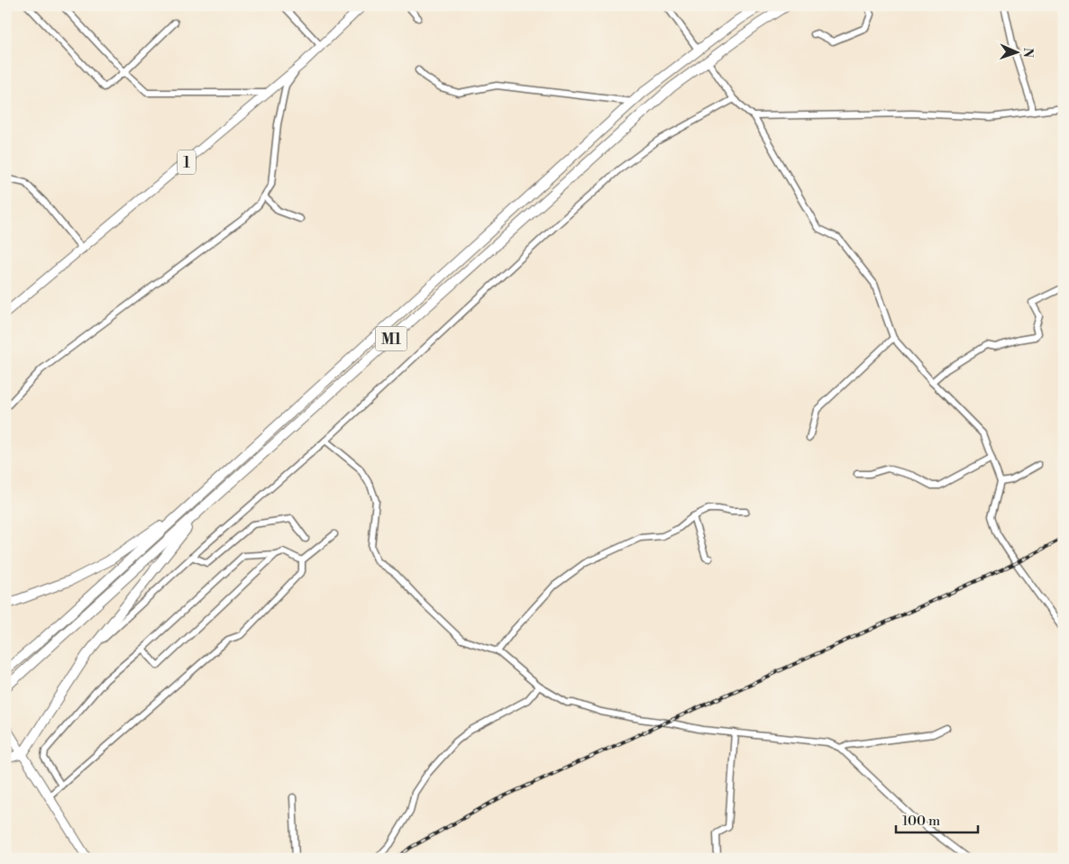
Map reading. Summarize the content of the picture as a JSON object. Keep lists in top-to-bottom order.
{
  "streets": {
    "highway": ["M1"],
    "main road": ["1"]
  },
  "scale_bar": "100 m",
  "north": "right"
}
